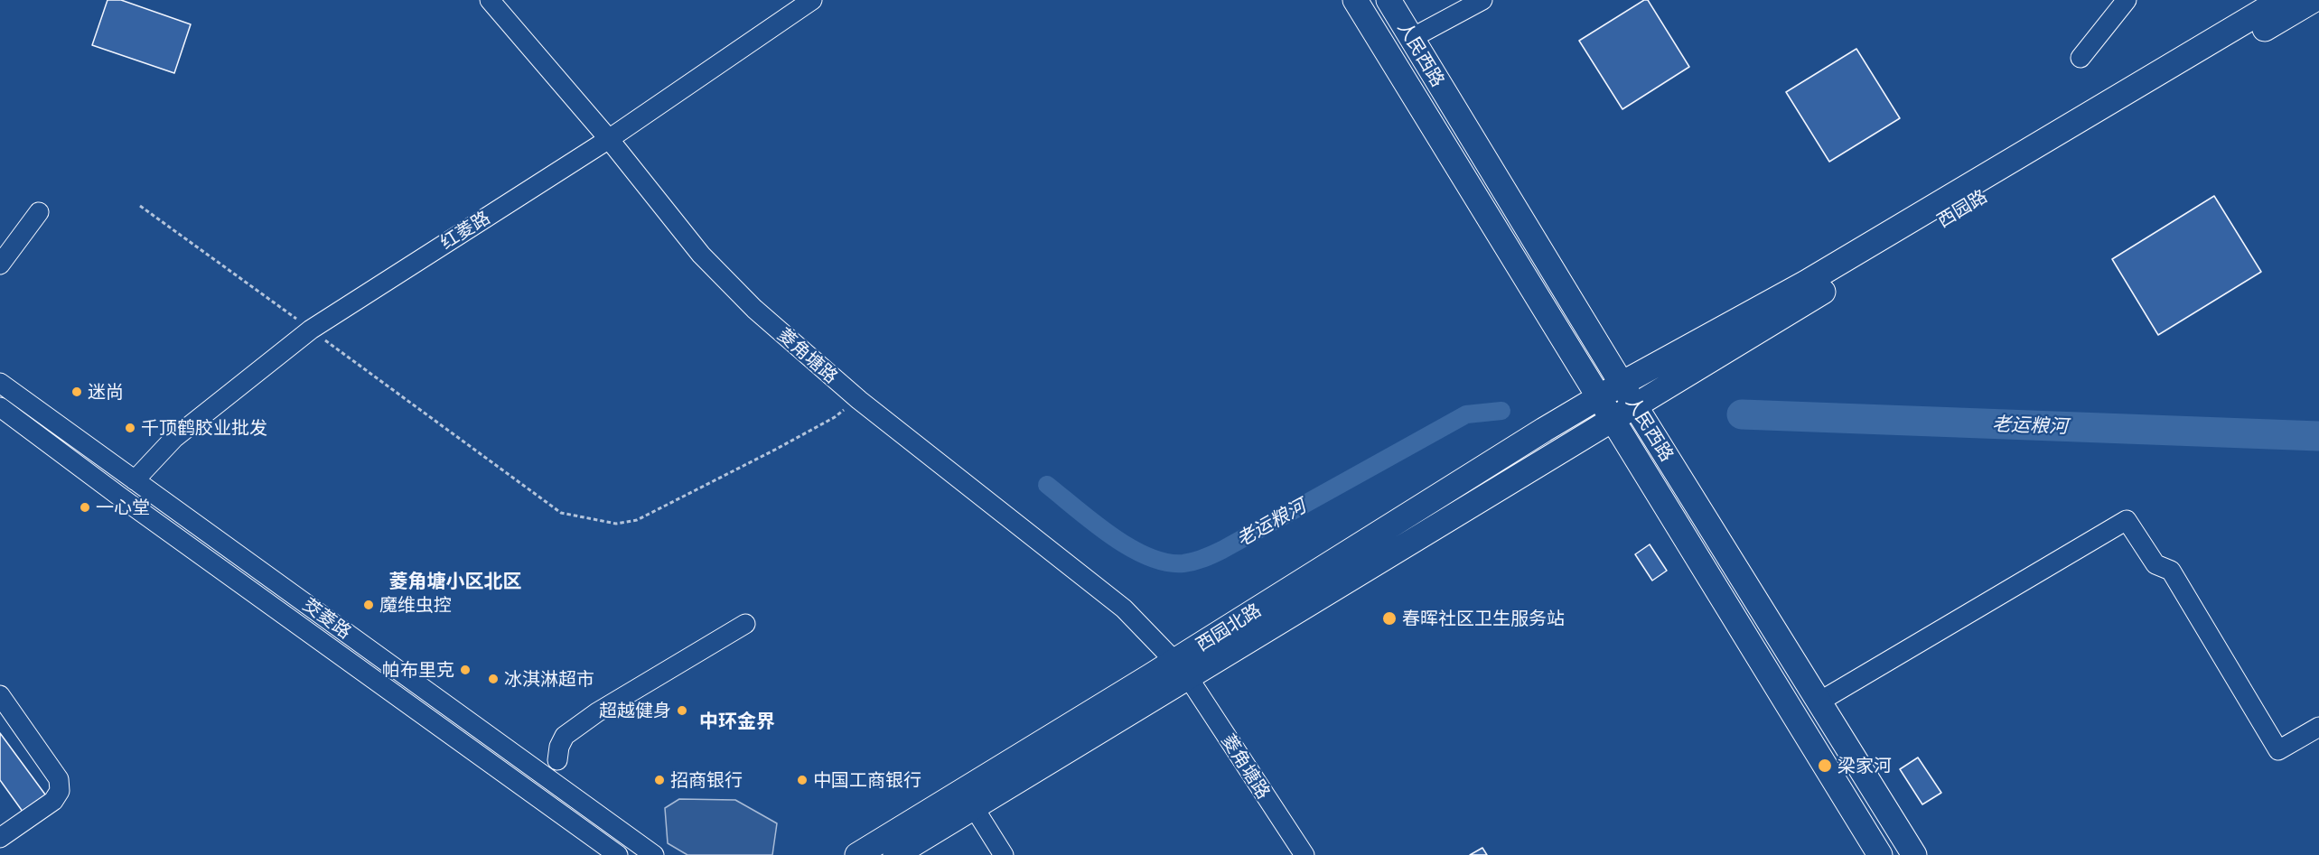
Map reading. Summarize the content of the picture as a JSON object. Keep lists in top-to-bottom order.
{
  "streets": {
    "main road": ["人民西路", "西园路", "西园北路"],
    "street": ["红菱路", "菱角塘路", "茭菱路"]
  },
  "crossings": [
    ["人民西路", "西园路"],
    ["人民西路", "西园北路"],
    ["西园路", "西园北路"],
    ["红菱路", "菱角塘路"],
    ["红菱路", "茭菱路"],
    ["菱角塘路", "西园北路"]
  ],
  "districts": ["菱角塘小区北区", "中环金界"],
  "water": ["老运粮河"],
  "places": [
    "迷尚",
    "千顶鹤胶业批发",
    "一心堂",
    "魔维虫控",
    "春晖社区卫生服务站",
    "帕布里克",
    "冰淇淋超市",
    "超越健身",
    "梁家河",
    "招商银行",
    "中国工商银行"
  ]
}
